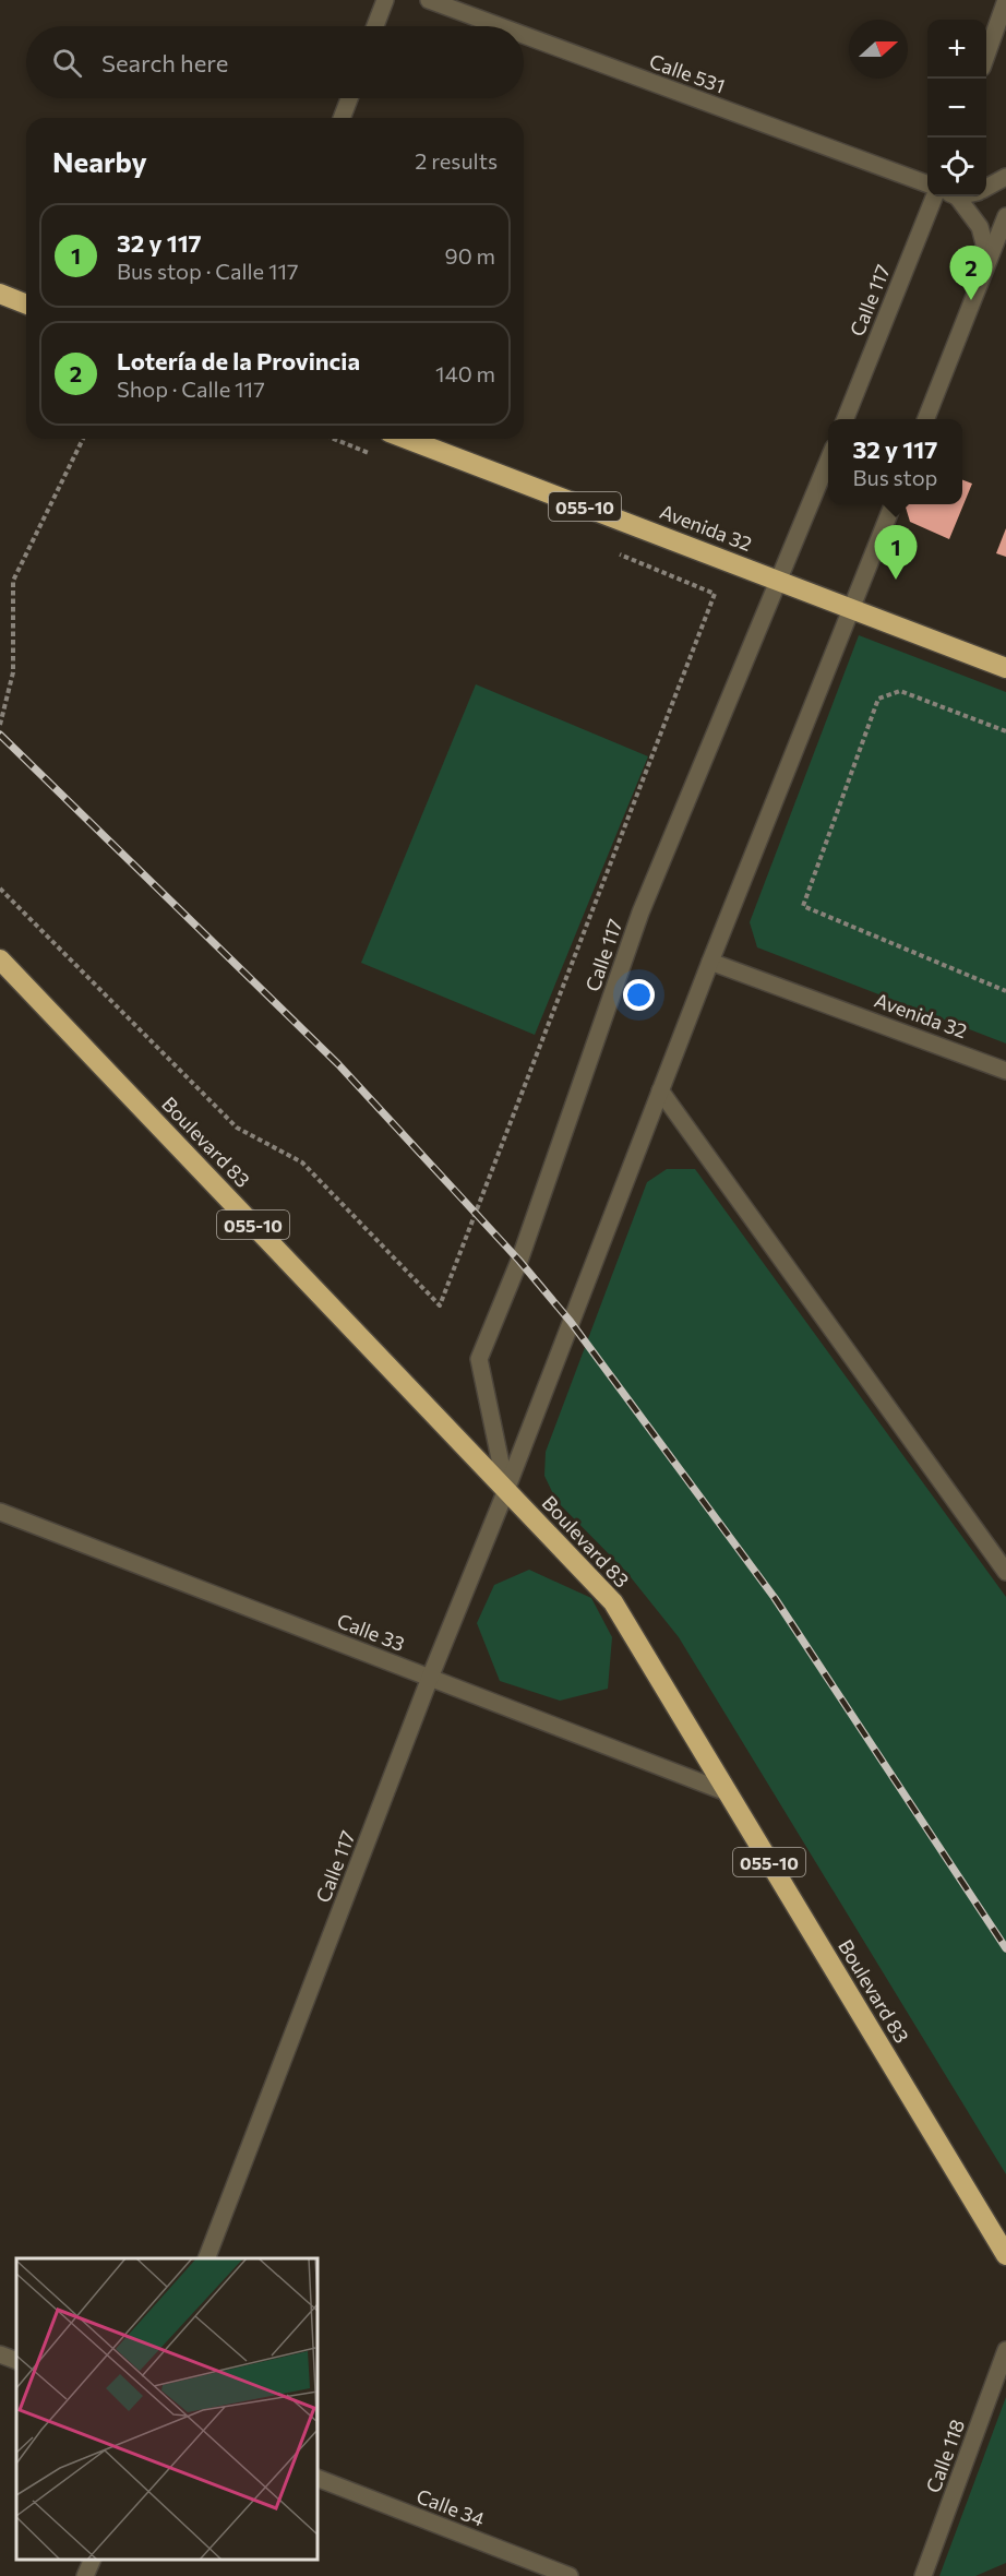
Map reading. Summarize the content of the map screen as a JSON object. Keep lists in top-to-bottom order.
{
  "streets": {
    "highway": ["055-10", "Avenida 32", "Boulevard 83"],
    "street": [
      "Calle 531",
      "Calle 117",
      "Calle 33",
      "Calle 118",
      "Calle 34"
    ]
  },
  "crossings": [
    ["Calle 117", "Avenida 32"],
    ["Calle 117", "Boulevard 83"],
    ["Calle 117", "Calle 33"],
    ["Boulevard 83", "Calle 33"]
  ],
  "north": "right",
  "page": {
    "map_buttons": ["+", "−"],
    "search": "Search here",
    "heading": ["Nearby", "2 results"],
    "list": [
      {
        "mark": "1",
        "name": "32 y 117",
        "note": "Bus stop · Calle 117",
        "value": "90 m"
      },
      {
        "mark": "2",
        "name": "Lotería de la Provincia",
        "note": "Shop · Calle 117",
        "value": "140 m"
      }
    ],
    "pins": ["2", "1"],
    "popup": ["32 y 117", "Bus stop"]
  }
}
